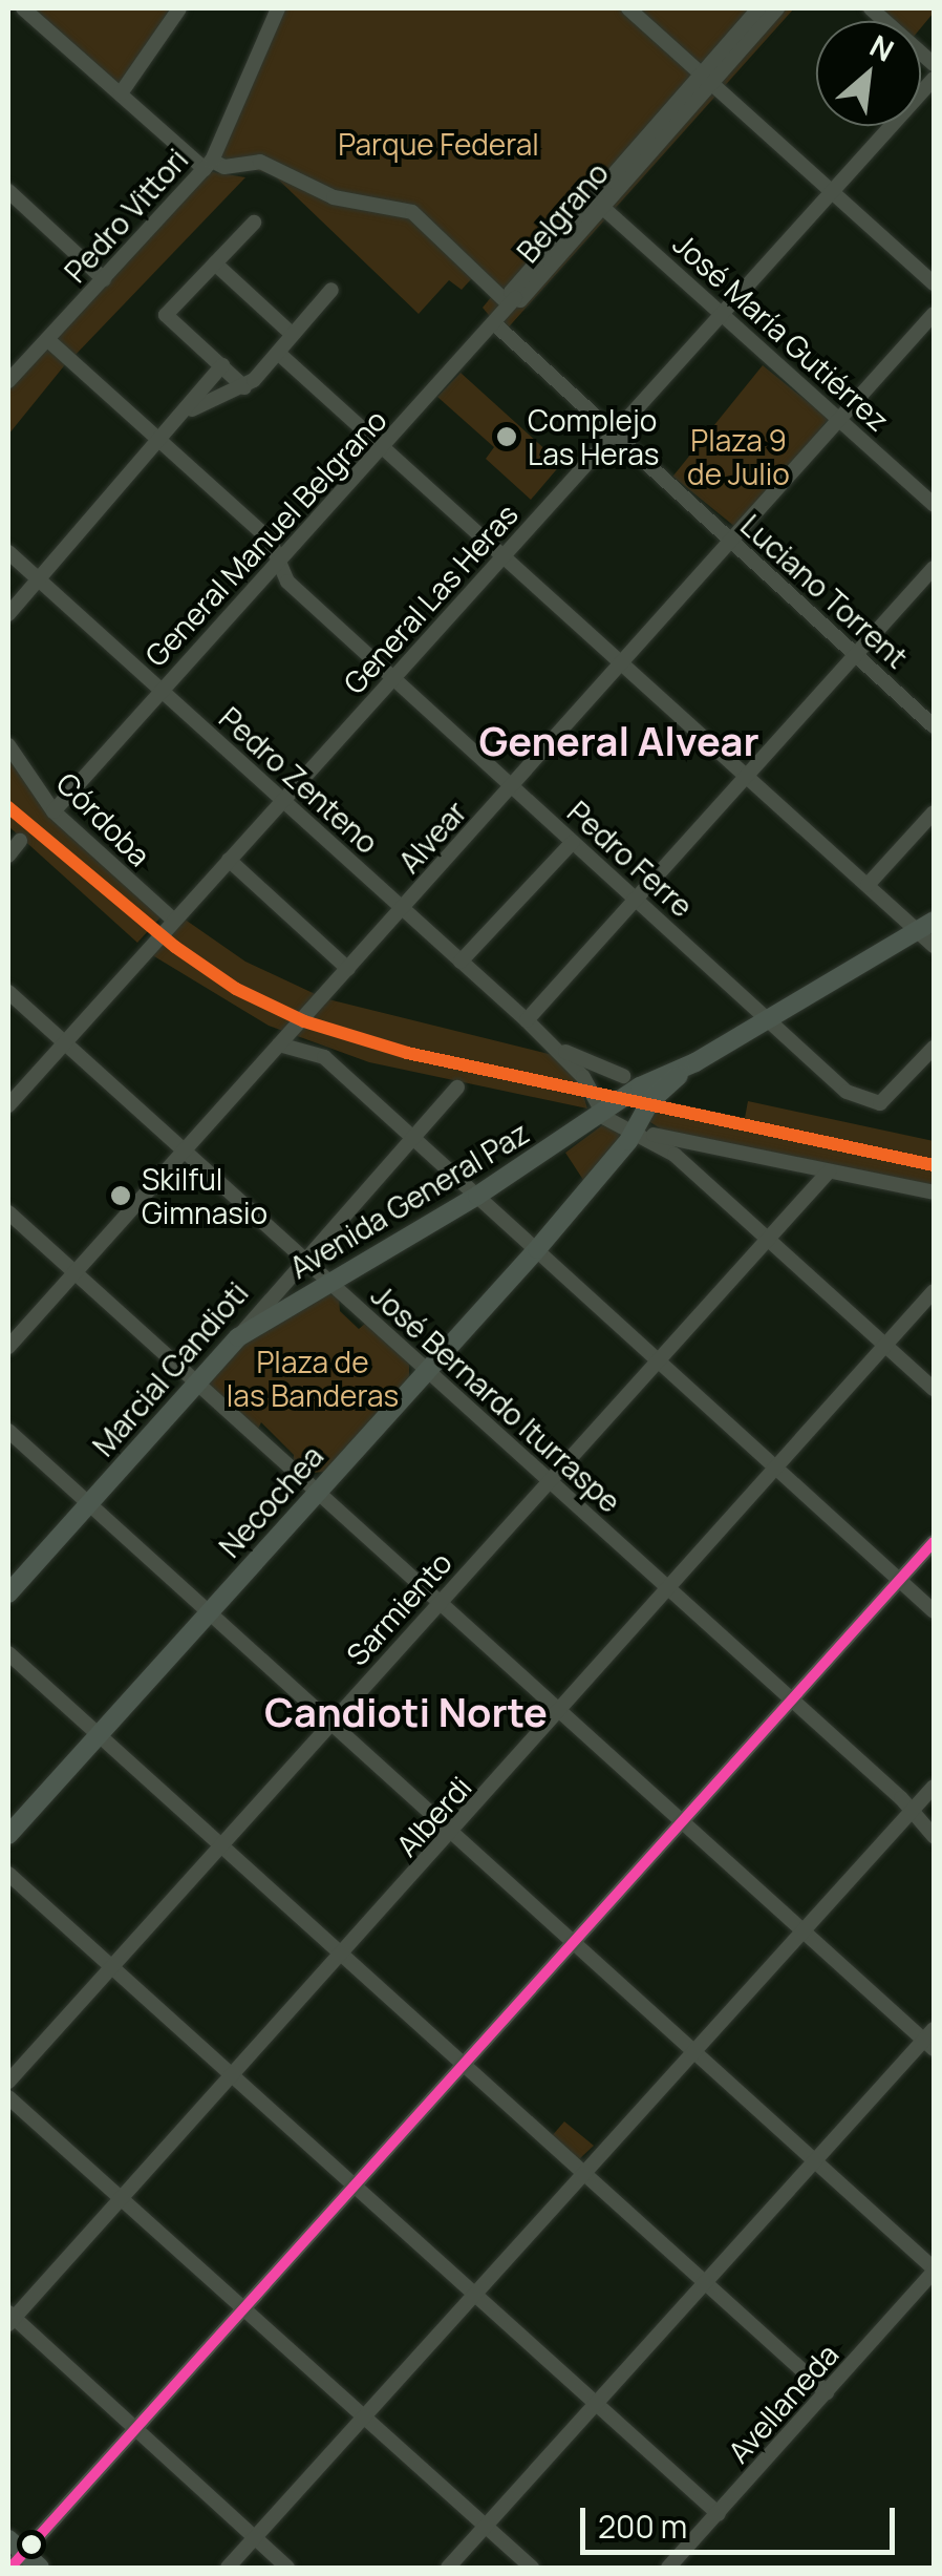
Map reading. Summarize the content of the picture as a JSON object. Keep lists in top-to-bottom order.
{
  "streets": {
    "main road": ["Avenida General Paz", "Marcial Candioti", "Necochea"],
    "street": [
      "Belgrano",
      "Pedro Vittori",
      "José María Gutiérrez",
      "General Manuel Belgrano",
      "Luciano Torrent",
      "General Las Heras",
      "Pedro Zenteno",
      "Córdoba",
      "Alvear",
      "Pedro Ferre",
      "José Bernardo Iturraspe",
      "Sarmiento",
      "Alberdi",
      "Avellaneda"
    ]
  },
  "crossings": [
    ["Belgrano", "José María Gutiérrez"],
    ["Belgrano", "General Manuel Belgrano"],
    ["Pedro Vittori", "Pedro Ferre"],
    ["José María Gutiérrez", "General Las Heras"],
    ["José María Gutiérrez", "Alvear"],
    ["General Manuel Belgrano", "Luciano Torrent"],
    ["General Manuel Belgrano", "Pedro Zenteno"],
    ["General Manuel Belgrano", "Córdoba"],
    ["General Manuel Belgrano", "Pedro Ferre"],
    ["Luciano Torrent", "General Las Heras"],
    ["Luciano Torrent", "Alvear"],
    ["General Las Heras", "Pedro Zenteno"],
    ["General Las Heras", "Córdoba"],
    ["General Las Heras", "Pedro Ferre"],
    ["General Las Heras", "José Bernardo Iturraspe"],
    ["Pedro Zenteno", "Alvear"],
    ["Pedro Zenteno", "Avenida General Paz"],
    ["Alvear", "Pedro Ferre"],
    ["Alvear", "José Bernardo Iturraspe"],
    ["Pedro Ferre", "Avenida General Paz"],
    ["Avenida General Paz", "Marcial Candioti"],
    ["Avenida General Paz", "José Bernardo Iturraspe"],
    ["Avenida General Paz", "Necochea"],
    ["Marcial Candioti", "José Bernardo Iturraspe"],
    ["José Bernardo Iturraspe", "Necochea"],
    ["José Bernardo Iturraspe", "Sarmiento"],
    ["José Bernardo Iturraspe", "Alberdi"]
  ],
  "districts": ["General Alvear", "Candioti Norte"],
  "parks": ["Parque Federal", "Plaza 9 de Julio", "Plaza de las Banderas"],
  "places": ["Complejo Las Heras", "Skilful Gimnasio"],
  "scale_bar": "200 m",
  "north": "top right"
}
